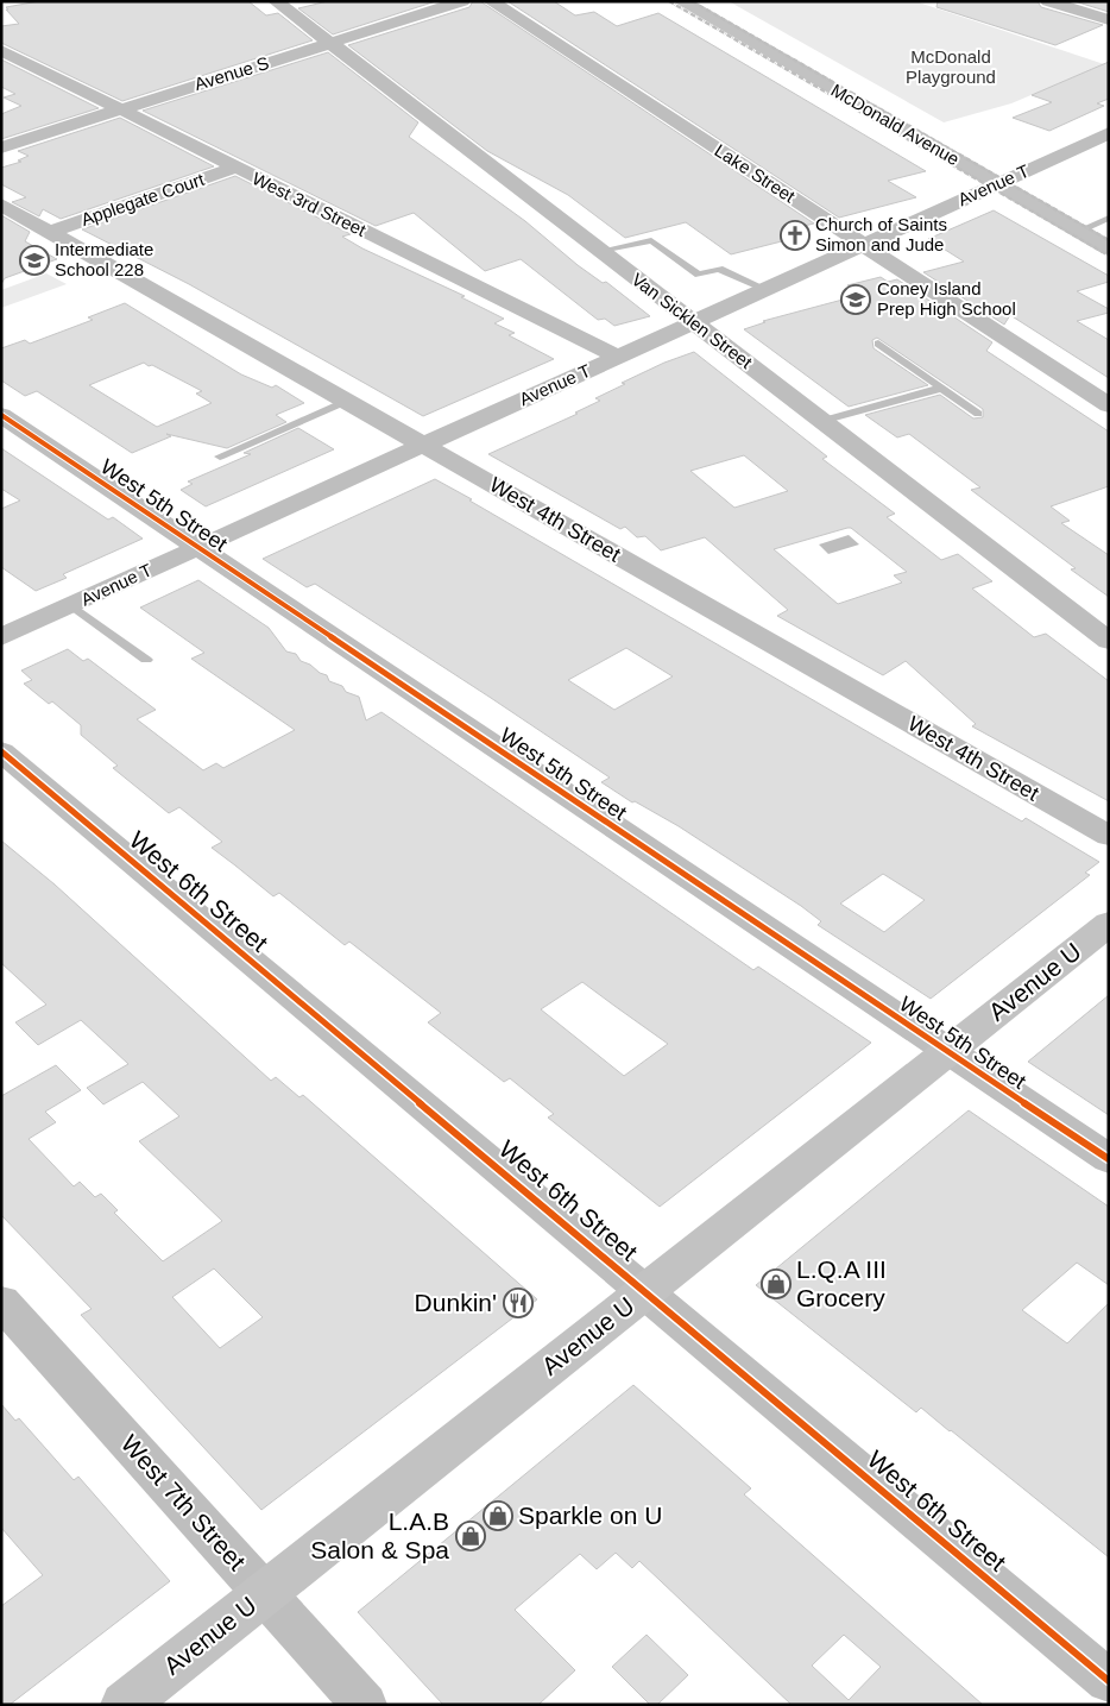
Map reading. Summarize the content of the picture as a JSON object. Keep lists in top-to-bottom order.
{
  "streets": {
    "main road": ["McDonald Avenue", "Avenue U"],
    "street": [
      "Avenue S",
      "Lake Street",
      "Avenue T",
      "Applegate Court",
      "West 3rd Street",
      "Van Sicklen Street",
      "West 5th Street",
      "West 4th Street",
      "West 6th Street",
      "West 7th Street"
    ]
  },
  "crossings": [
    ["Avenue S", "West 3rd Street"],
    ["Avenue S", "Van Sicklen Street"],
    ["McDonald Avenue", "Avenue T"],
    ["Lake Street", "Avenue T"],
    ["Avenue T", "West 3rd Street"],
    ["Avenue T", "Van Sicklen Street"],
    ["Avenue T", "West 5th Street"],
    ["Avenue T", "West 4th Street"],
    ["Applegate Court", "West 3rd Street"],
    ["Applegate Court", "West 4th Street"],
    ["West 5th Street", "Avenue U"],
    ["West 6th Street", "Avenue U"],
    ["Avenue U", "West 7th Street"]
  ],
  "parks": ["McDonald Playground"],
  "places": {
    "church": ["Church of Saints Simon and Jude"],
    "school or university": ["Intermediate School 228", "Coney Island Prep High School"],
    "shop": ["L.Q.A III Grocery", "Sparkle on U", "L.A.B Salon & Spa"],
    "restaurant": ["Dunkin'"]
  }
}
